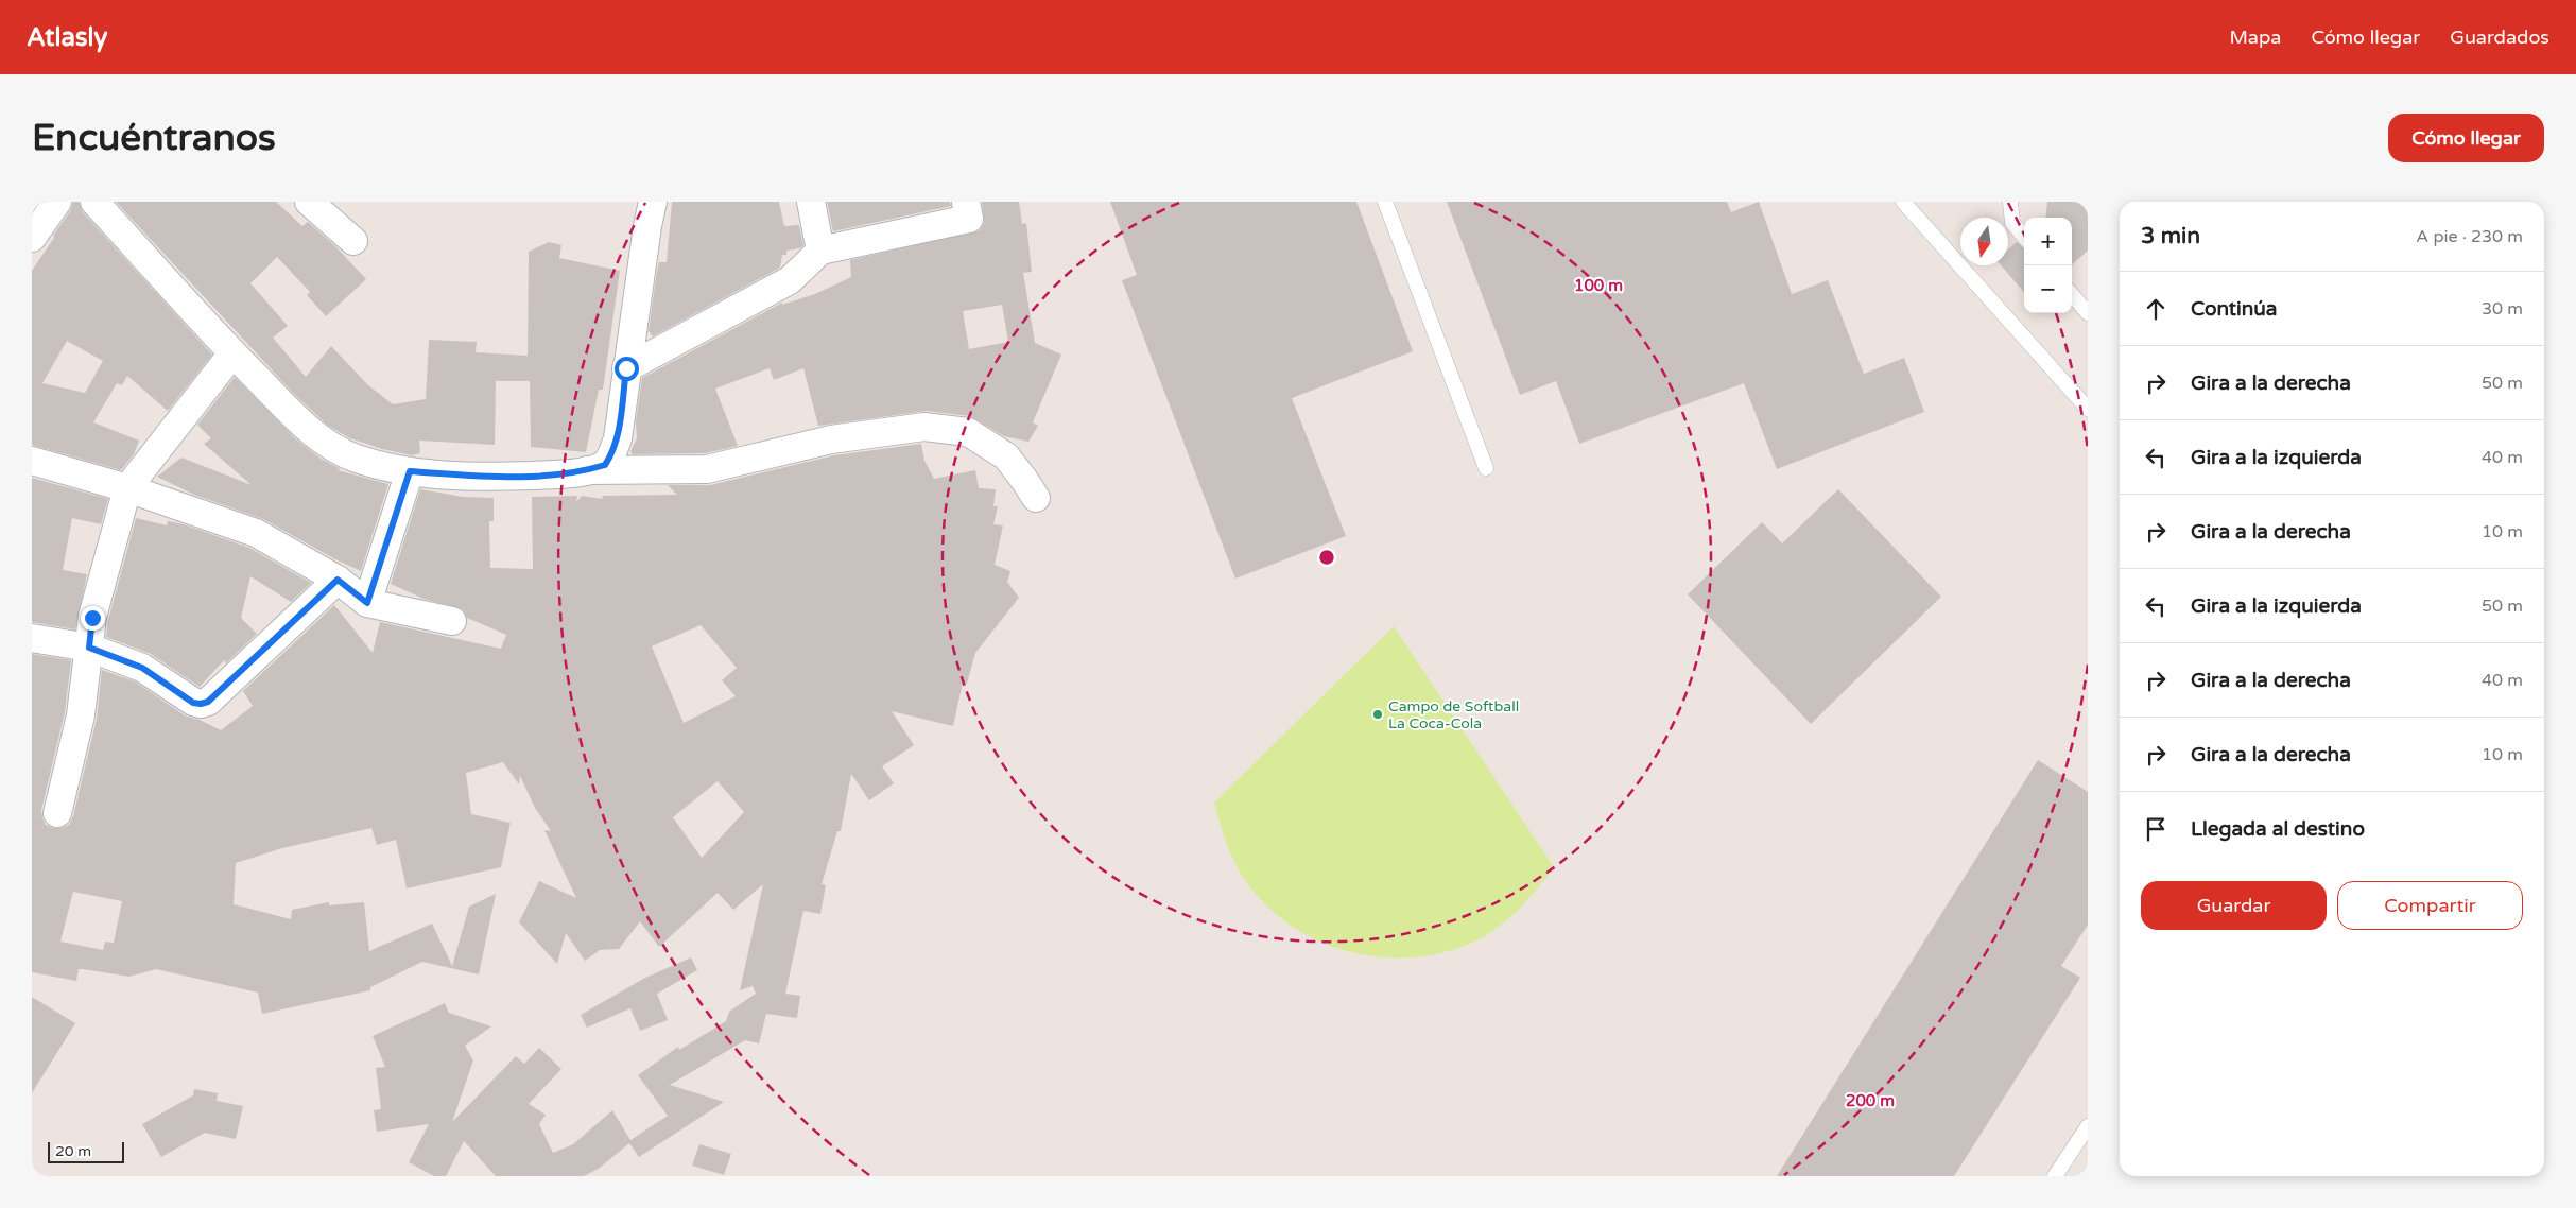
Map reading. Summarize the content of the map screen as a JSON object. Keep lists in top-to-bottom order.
{
  "places": ["Campo de Softball La Coca-Cola"],
  "scale_bar": "20 m",
  "north": "bottom",
  "page": {
    "header": "Atlasly",
    "nav": ["Mapa", "Cómo llegar", "Guardados"],
    "buttons": [
      "Cómo llegar",
      ["Guardar", "Compartir"]
    ],
    "title": "Encuéntranos",
    "heading": ["3 min", "A pie · 230 m"],
    "map_buttons": ["+", "−"],
    "list": [
      ["Continúa", "30 m"],
      ["Gira a la derecha", "50 m"],
      ["Gira a la izquierda", "40 m"],
      ["Gira a la derecha", "10 m"],
      ["Gira a la izquierda", "50 m"],
      ["Gira a la derecha", "40 m"],
      ["Gira a la derecha", "10 m"],
      "Llegada al destino"
    ],
    "scale": "20 m"
  },
  "rings": ["100 m", "200 m"]
}
